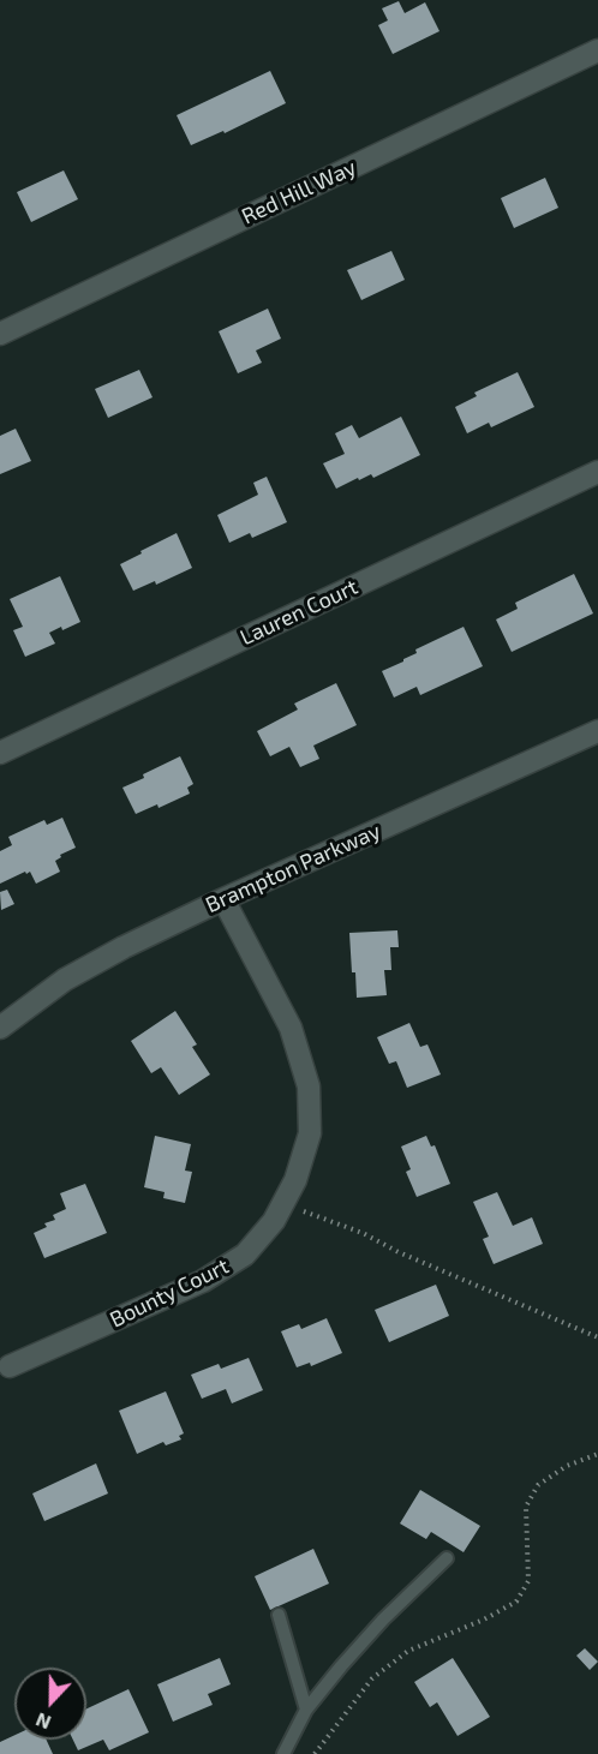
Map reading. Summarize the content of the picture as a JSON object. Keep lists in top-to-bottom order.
{
  "streets": {
    "street": [
      "Red Hill Way",
      "Lauren Court",
      "Brampton Parkway",
      "Bounty Court"
    ]
  },
  "crossings": [
    ["Brampton Parkway", "Bounty Court"]
  ],
  "north": "bottom"
}
